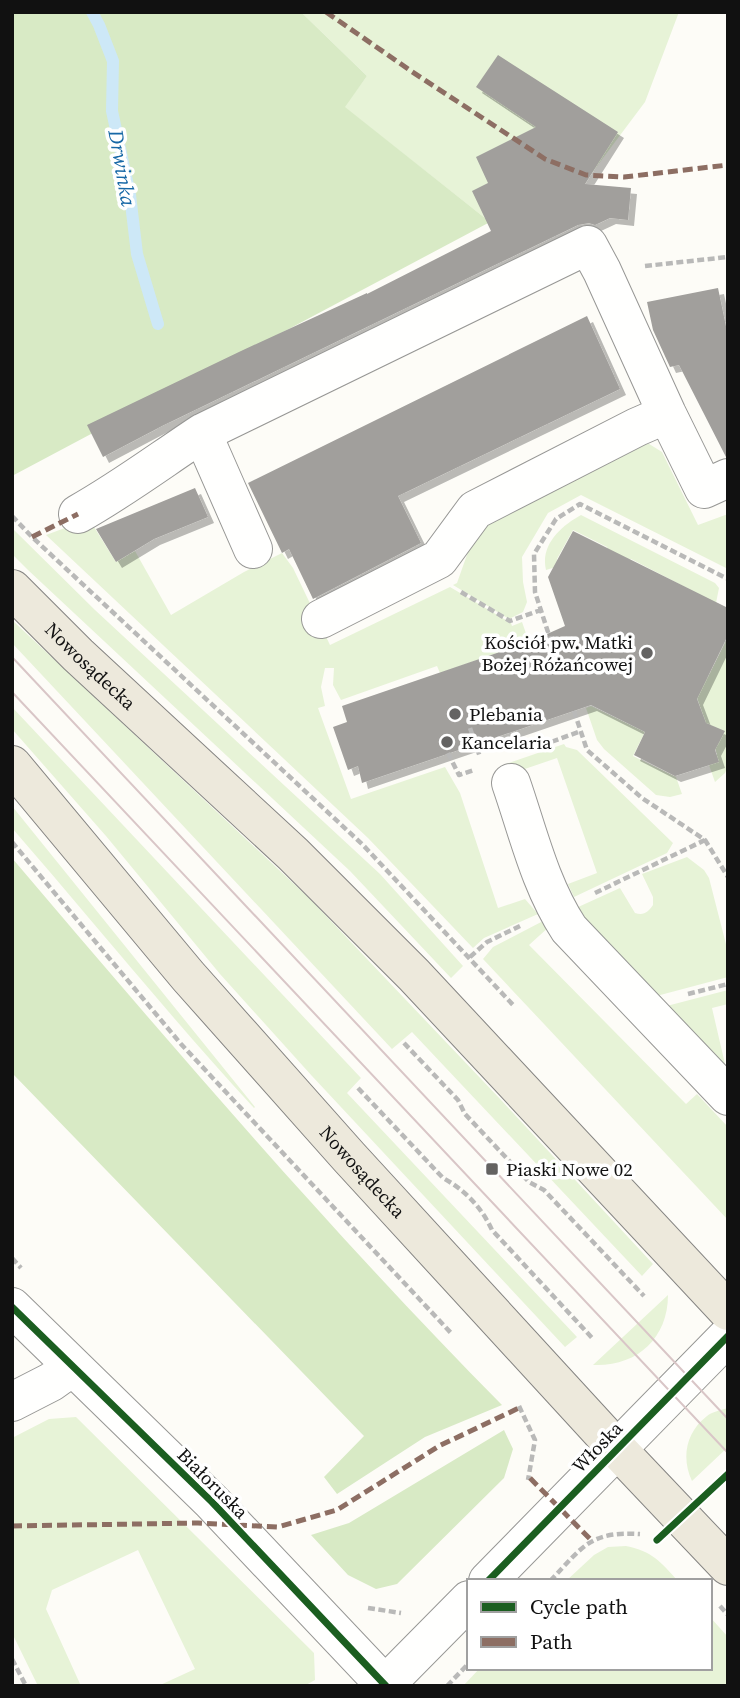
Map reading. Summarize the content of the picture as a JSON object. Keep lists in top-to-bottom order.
{
  "streets": {
    "main road": ["Nowosądecka"],
    "street": ["Włoska", "Białoruska"]
  },
  "crossings": [
    ["Nowosądecka", "Włoska"]
  ],
  "water": ["Drwinka"],
  "places": {
    "other": ["Kościół pw. Matki Bożej Różańcowej", "Plebania", "Kancelaria"],
    "transit": ["Piaski Nowe 02"]
  },
  "legend": ["Cycle path", "Path"]
}
